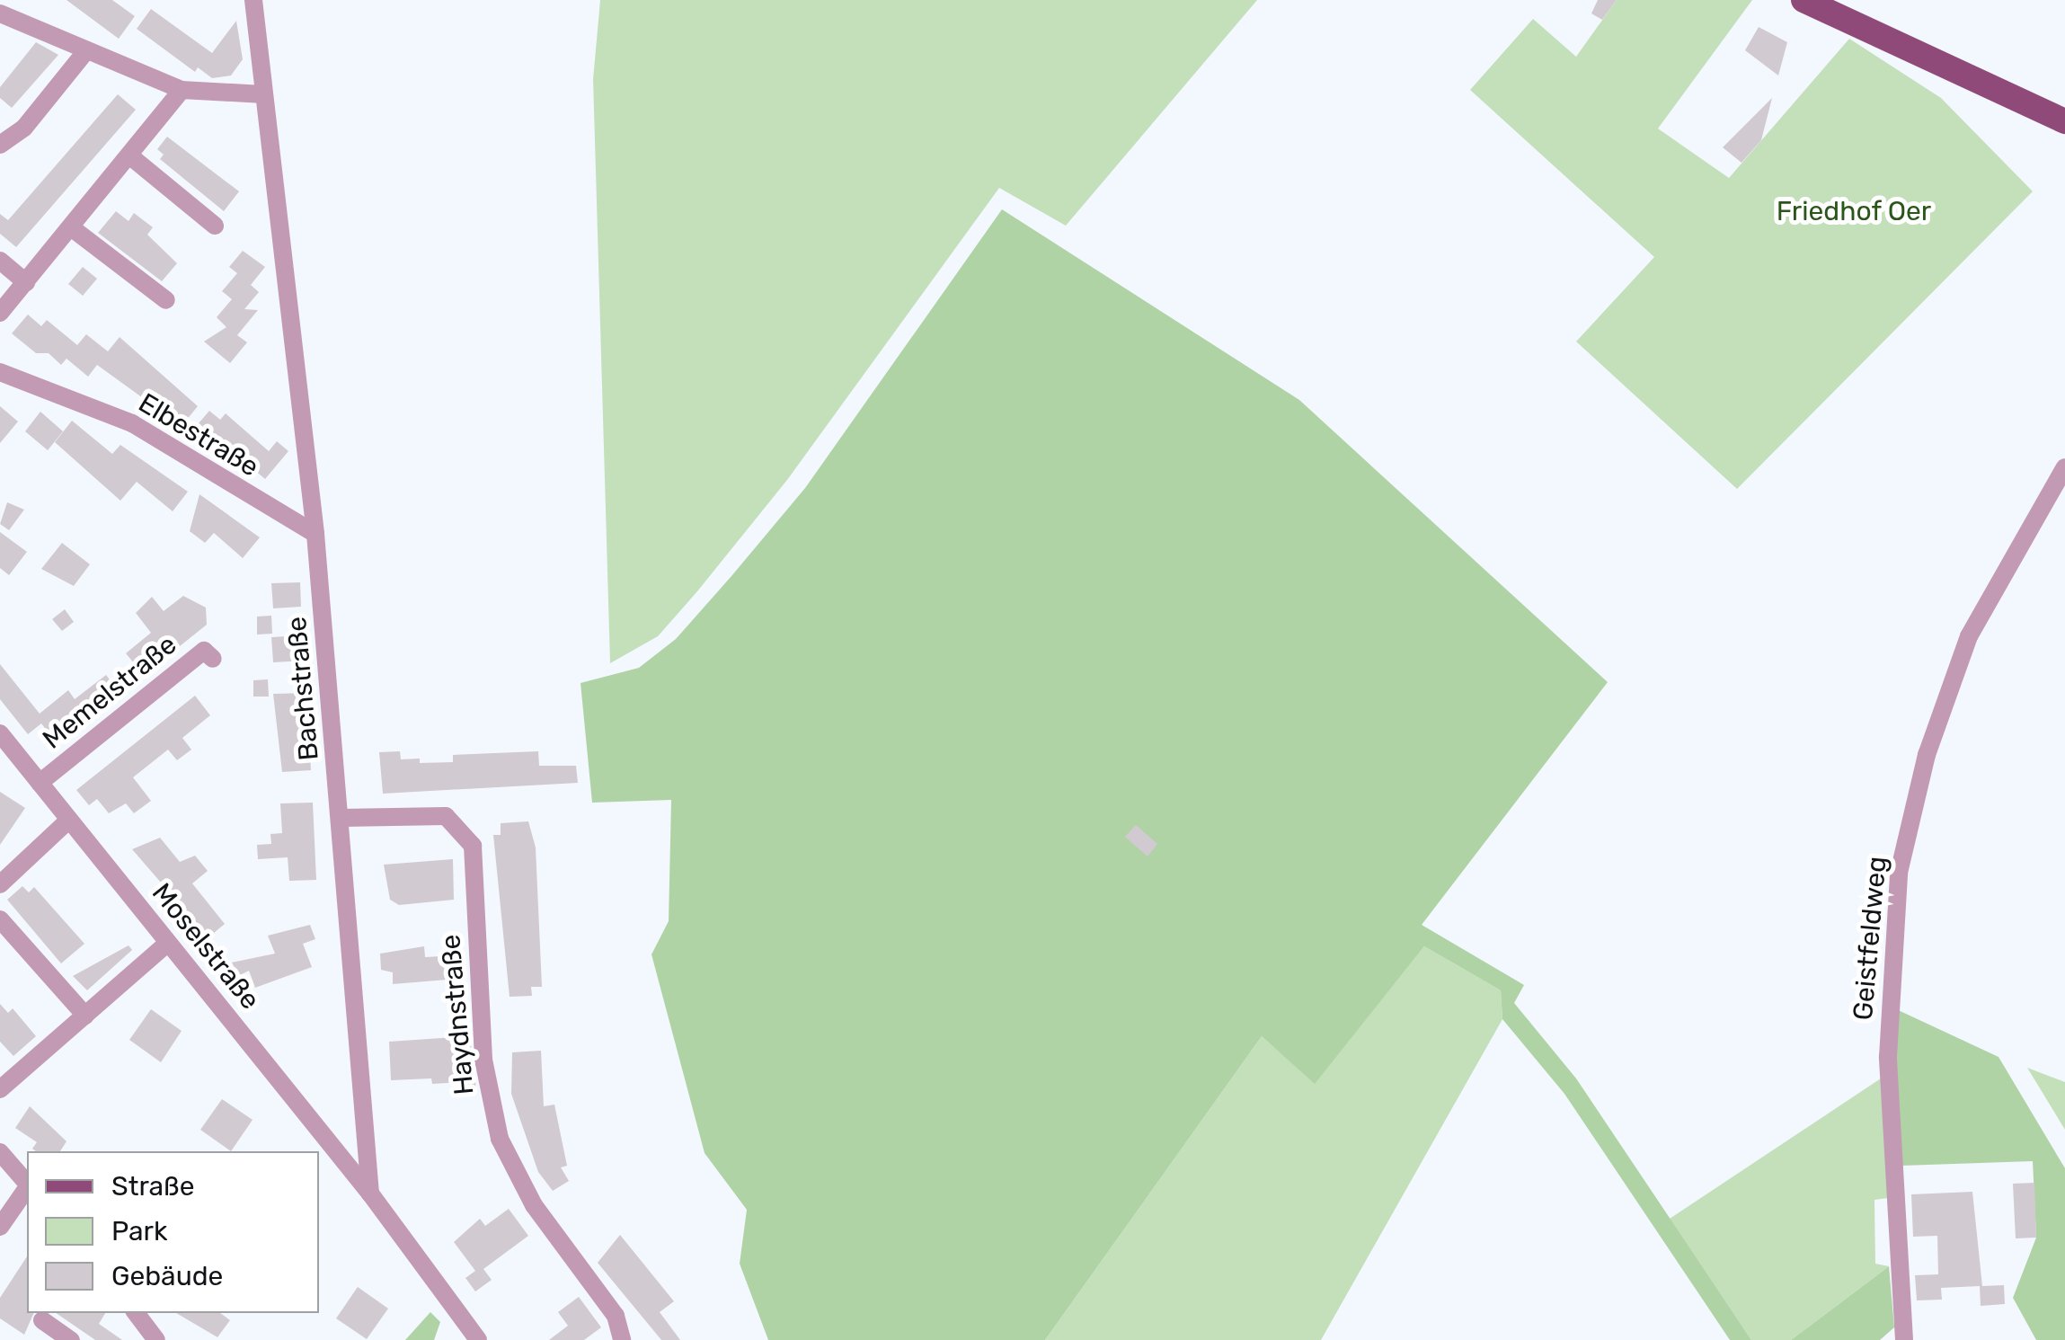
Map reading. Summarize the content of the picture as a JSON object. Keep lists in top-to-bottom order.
{
  "streets": {
    "street": [
      "Elbestraße",
      "Bachstraße",
      "Memelstraße",
      "Geistfeldweg",
      "Moselstraße",
      "Haydnstraße"
    ]
  },
  "crossings": [
    ["Elbestraße", "Bachstraße"],
    ["Bachstraße", "Moselstraße"],
    ["Bachstraße", "Haydnstraße"],
    ["Memelstraße", "Moselstraße"]
  ],
  "parks": ["Friedhof Oer"],
  "legend": ["Straße", "Park", "Gebäude"]
}
